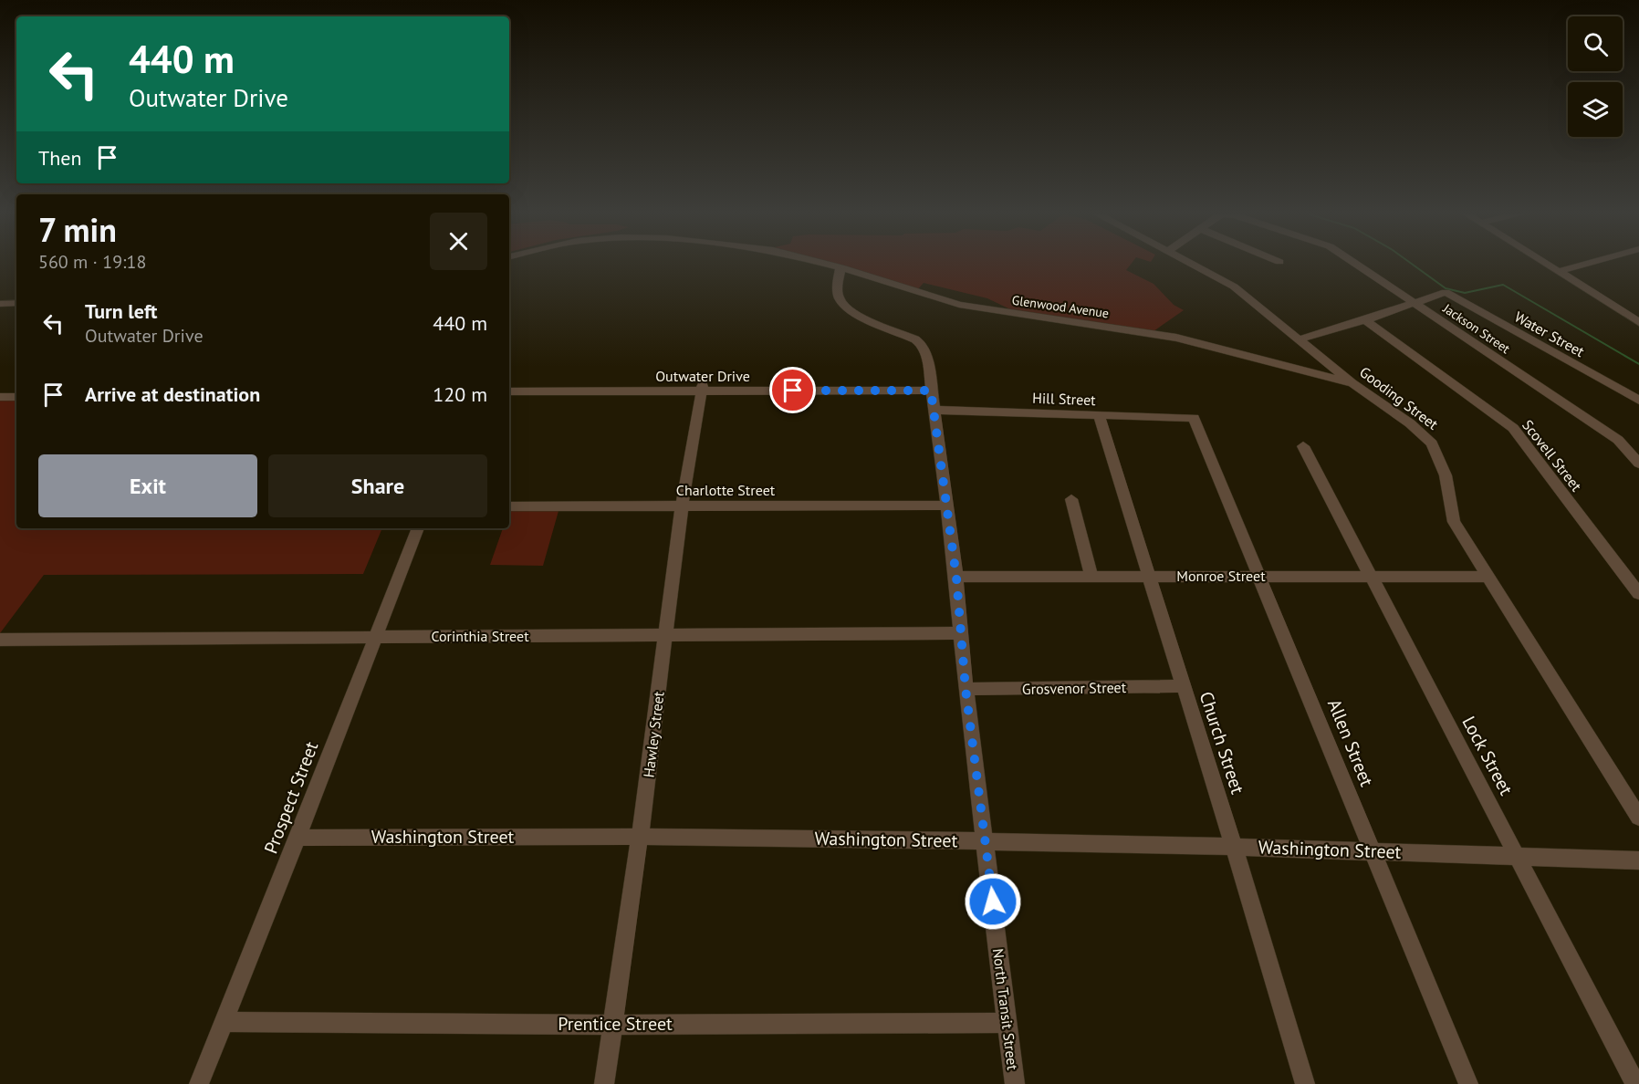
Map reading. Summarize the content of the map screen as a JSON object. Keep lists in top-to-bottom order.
{
  "streets": {
    "street": [
      "Glenwood Avenue",
      "Jackson Street",
      "Water Street",
      "Outwater Drive",
      "Gooding Street",
      "Hill Street",
      "Scovell Street",
      "Charlotte Street",
      "Monroe Street",
      "Corinthia Street",
      "Grosvenor Street",
      "Hawley Street",
      "Church Street",
      "Allen Street",
      "Lock Street",
      "Prospect Street",
      "Washington Street",
      "North Transit Street",
      "Prentice Street"
    ]
  },
  "crossings": [
    ["Glenwood Avenue", "Gooding Street"],
    ["Glenwood Avenue", "North Transit Street"],
    ["Jackson Street", "Water Street"],
    ["Outwater Drive", "Hill Street"],
    ["Outwater Drive", "Hawley Street"],
    ["Outwater Drive", "North Transit Street"],
    ["Gooding Street", "Monroe Street"],
    ["Hill Street", "Church Street"],
    ["Hill Street", "Allen Street"],
    ["Hill Street", "North Transit Street"],
    ["Charlotte Street", "Hawley Street"],
    ["Charlotte Street", "North Transit Street"],
    ["Monroe Street", "Church Street"],
    ["Monroe Street", "Allen Street"],
    ["Monroe Street", "Lock Street"],
    ["Monroe Street", "North Transit Street"],
    ["Corinthia Street", "Hawley Street"],
    ["Corinthia Street", "Prospect Street"],
    ["Corinthia Street", "North Transit Street"],
    ["Grosvenor Street", "Church Street"],
    ["Grosvenor Street", "North Transit Street"],
    ["Hawley Street", "Washington Street"],
    ["Hawley Street", "Prentice Street"],
    ["Church Street", "Washington Street"],
    ["Allen Street", "Washington Street"],
    ["Lock Street", "Washington Street"],
    ["Prospect Street", "Washington Street"],
    ["Prospect Street", "Prentice Street"],
    ["Washington Street", "North Transit Street"],
    ["North Transit Street", "Prentice Street"]
  ],
  "page": {
    "turn": ["440 m", "Outwater Drive"],
    "then": "Then",
    "heading": ["7 min", "560 m · 19:18"],
    "list": [
      {
        "name": "Turn left",
        "note": "Outwater Drive",
        "value": "440 m"
      },
      {
        "name": "Arrive at destination",
        "value": "120 m"
      }
    ],
    "buttons": ["Exit", "Share"]
  }
}
